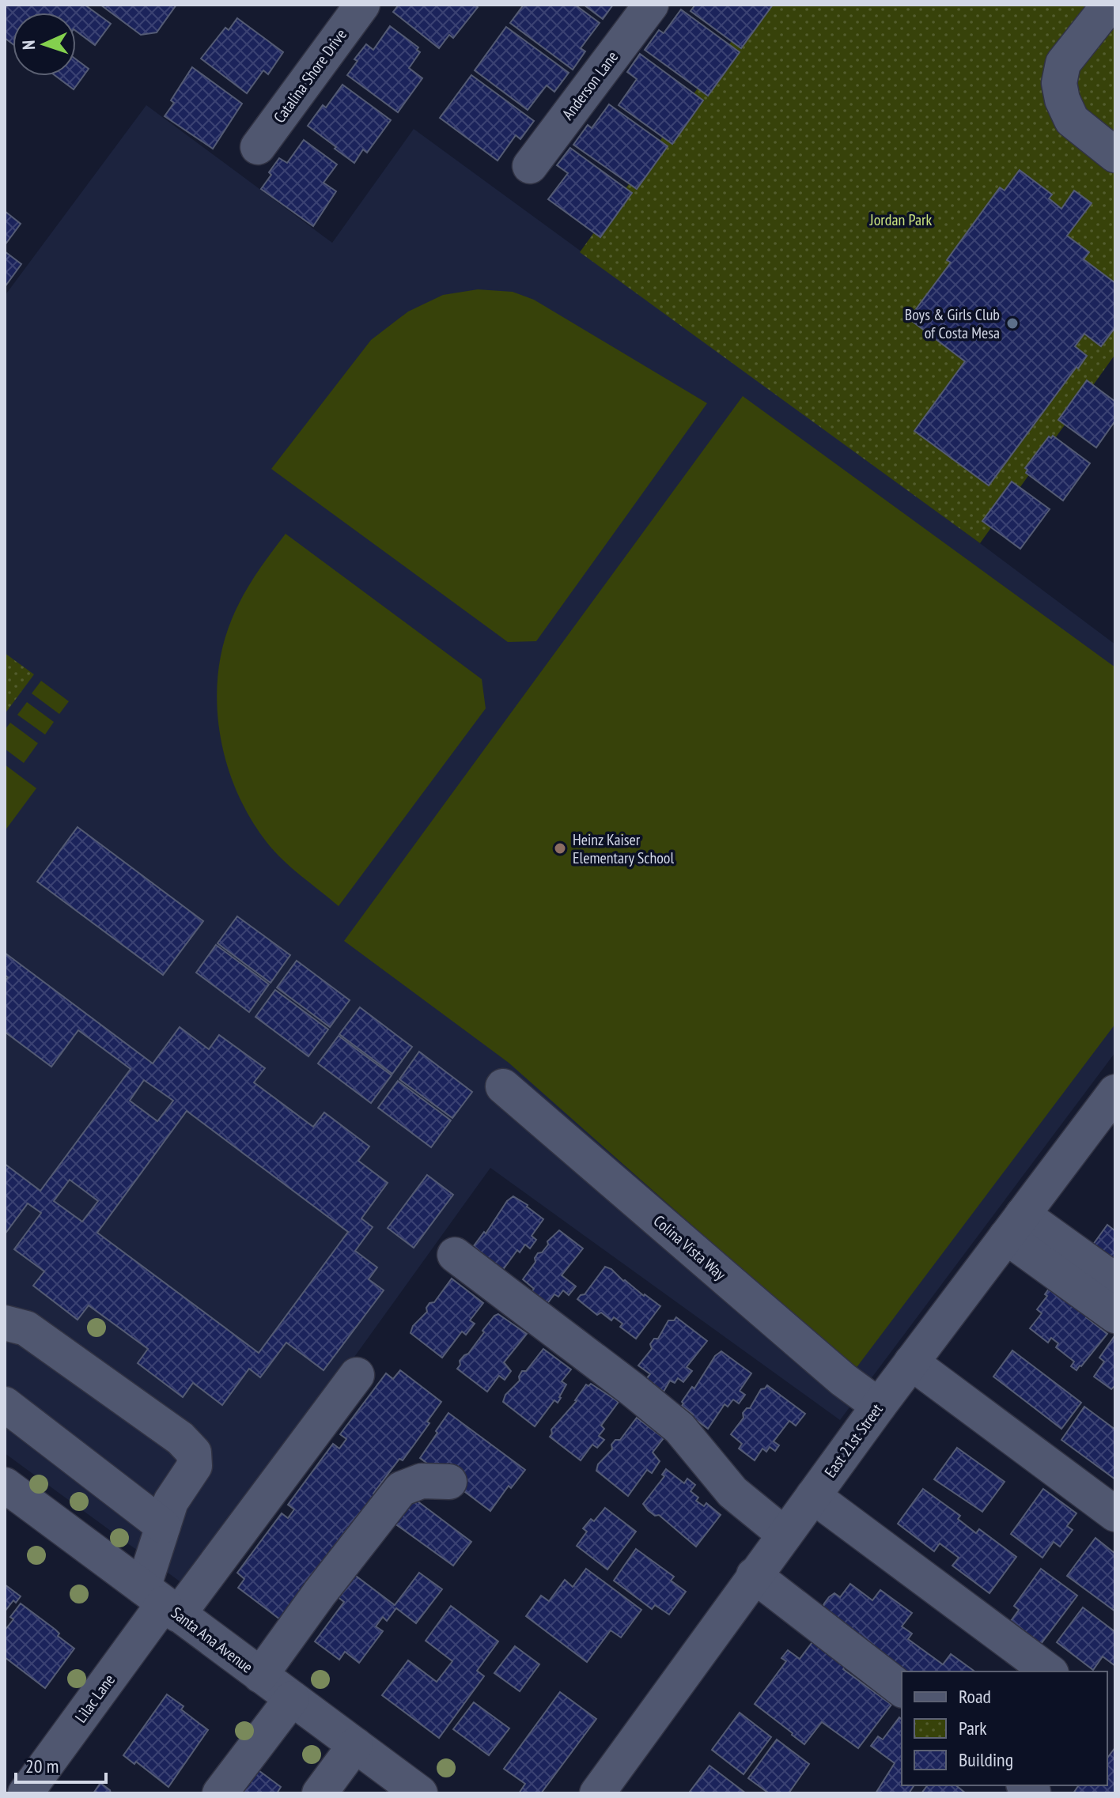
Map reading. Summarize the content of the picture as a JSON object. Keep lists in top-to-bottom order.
{
  "streets": {
    "street": [
      "Catalina Shore Drive",
      "Anderson Lane",
      "Colina Vista Way",
      "East 21st Street",
      "Santa Ana Avenue",
      "Lilac Lane"
    ]
  },
  "crossings": [
    ["Colina Vista Way", "East 21st Street"],
    ["Santa Ana Avenue", "Lilac Lane"]
  ],
  "parks": ["Jordan Park"],
  "places": ["Boys & Girls Club of Costa Mesa", "Heinz Kaiser Elementary School"],
  "legend": ["Road", "Park", "Building"],
  "scale_bar": "20 m",
  "north": "left"
}
